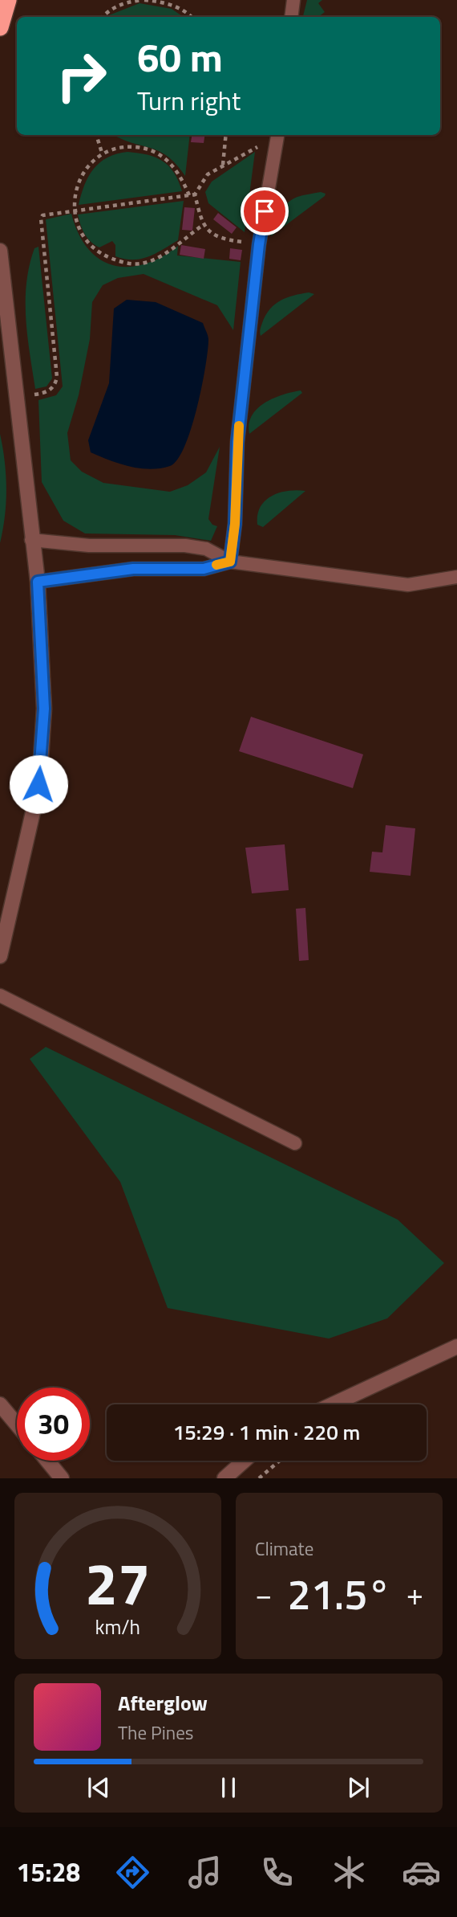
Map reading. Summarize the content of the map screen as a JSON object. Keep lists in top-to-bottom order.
{
  "page": {
    "turn": ["60 m", "Turn right"],
    "limit": "30",
    "trip": "15:29 · 1 min · 220 m",
    "tile": "Climate",
    "heat": ["−", "21.5°", "+"],
    "song": ["Afterglow", "The Pines"],
    "tabs": "15:28",
    "gauge": ["27", "km/h"]
  }
}
